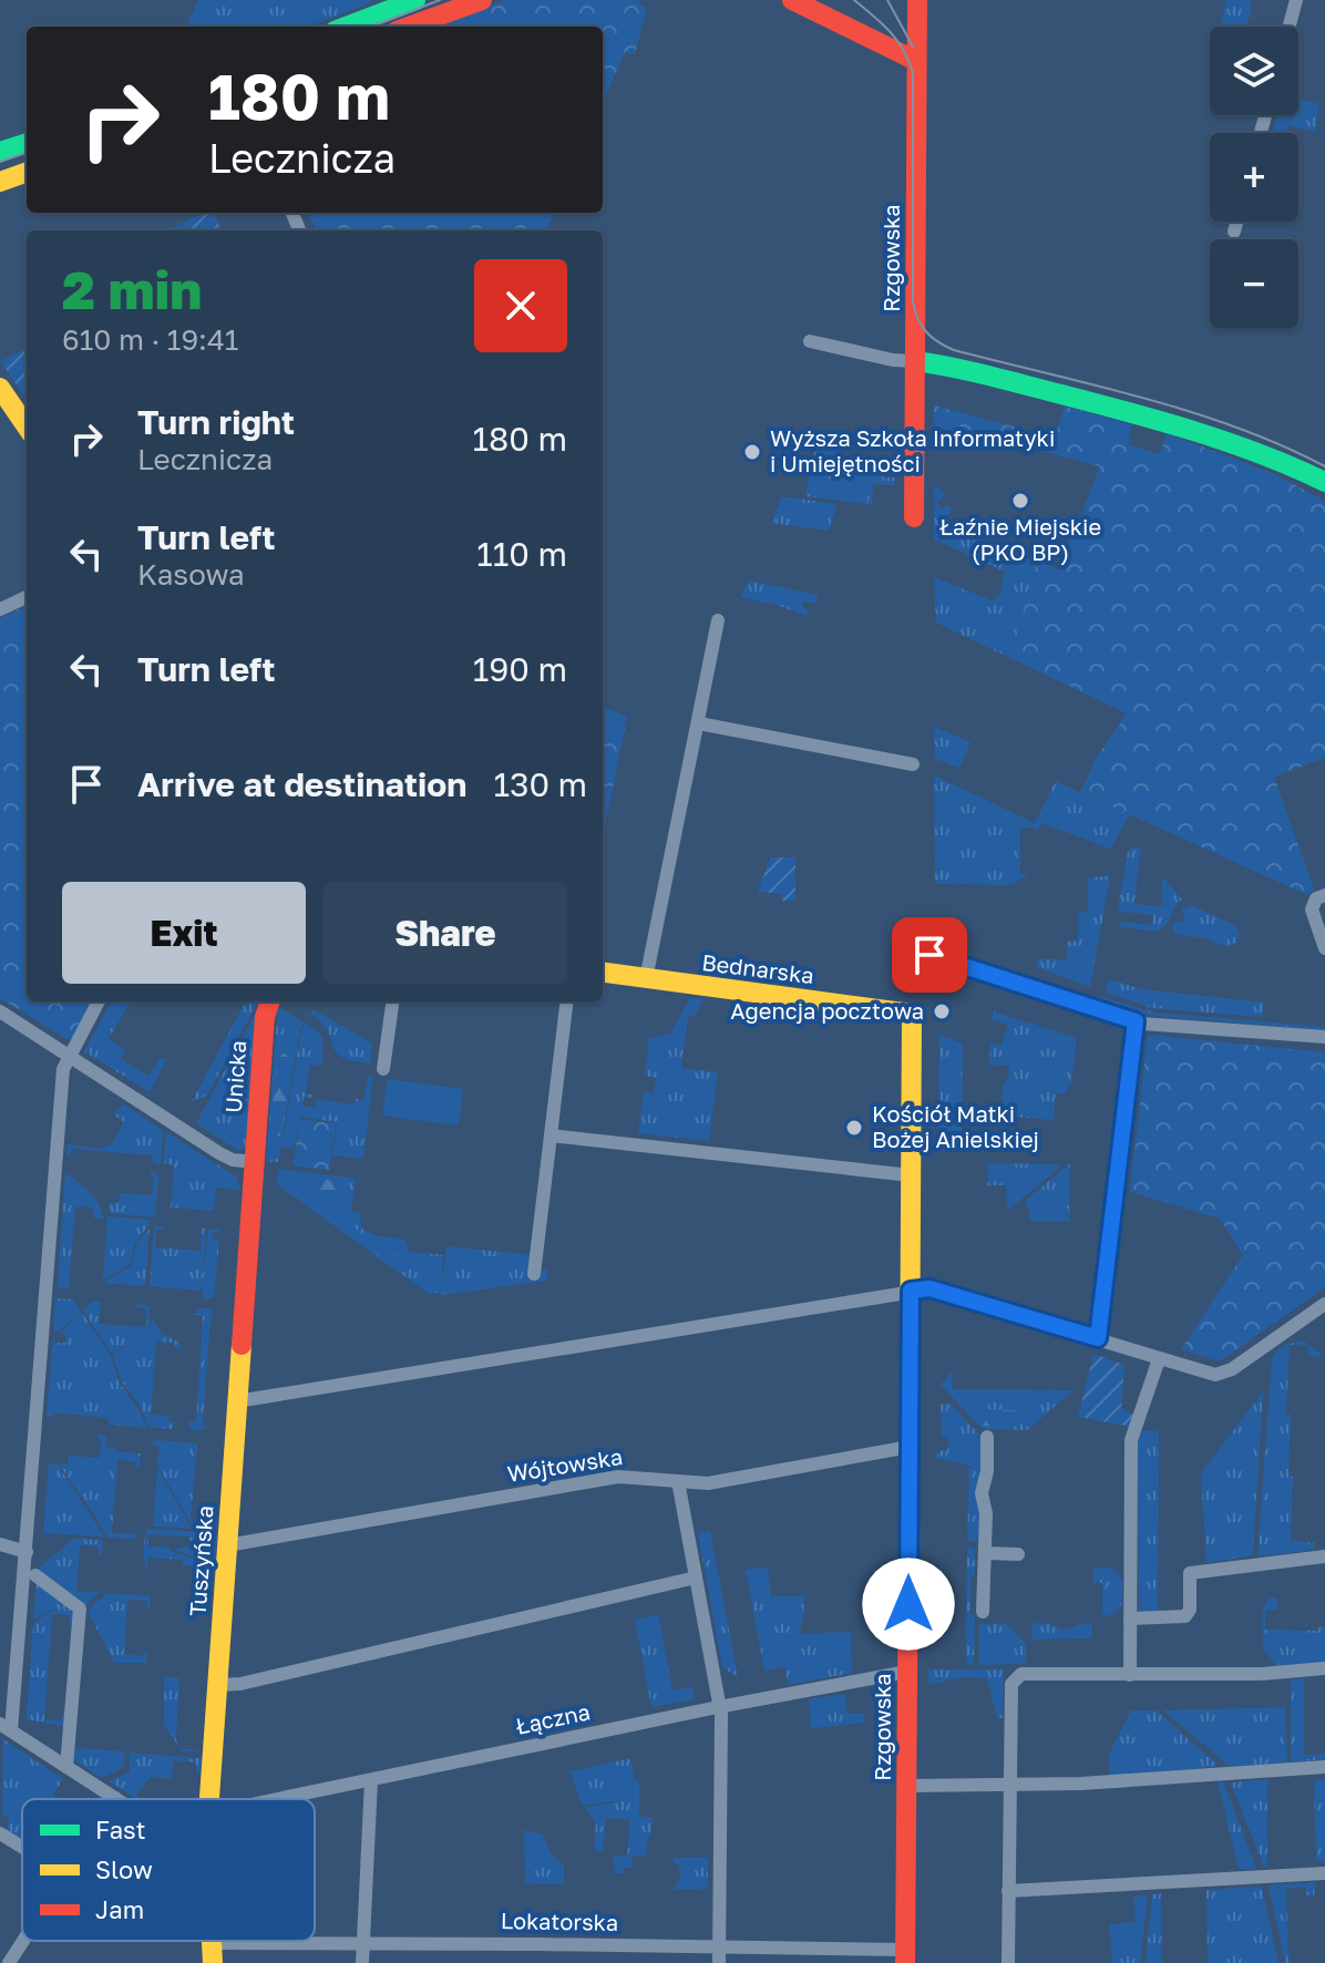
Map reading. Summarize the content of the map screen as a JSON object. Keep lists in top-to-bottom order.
{
  "streets": {
    "street": [
      "Rzgowska",
      "Bednarska",
      "Unicka",
      "Wójtowska",
      "Tuszyńska",
      "Łączna",
      "Lokatorska"
    ]
  },
  "crossings": [
    ["Rzgowska", "Bednarska"],
    ["Rzgowska", "Wójtowska"],
    ["Rzgowska", "Łączna"],
    ["Rzgowska", "Lokatorska"],
    ["Unicka", "Tuszyńska"],
    ["Wójtowska", "Tuszyńska"]
  ],
  "places": [
    "Wyższa Szkoła Informatyki i Umiejętności",
    "Łaźnie Miejskie (PKO BP)",
    "Agencja pocztowa",
    "Kościół Matki Bożej Anielskiej"
  ],
  "legend": ["Fast", "Slow", "Jam"],
  "page": {
    "map_buttons": ["+", "−"],
    "turn": ["180 m", "Lecznicza"],
    "heading": ["2 min", "610 m · 19:41"],
    "list": [
      {
        "name": "Turn right",
        "note": "Lecznicza",
        "value": "180 m"
      },
      {
        "name": "Turn left",
        "note": "Kasowa",
        "value": "110 m"
      },
      {
        "name": "Turn left",
        "value": "190 m"
      },
      {
        "name": "Arrive at destination",
        "value": "130 m"
      }
    ],
    "buttons": ["Exit", "Share"]
  }
}
